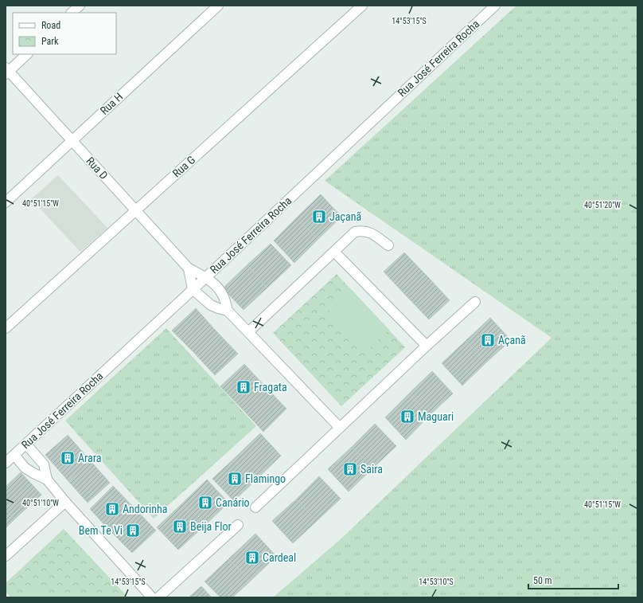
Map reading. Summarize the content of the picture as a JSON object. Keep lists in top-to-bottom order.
{
  "streets": {
    "street": [
      "Rua José Ferreira Rocha",
      "Rua H",
      "Rua G",
      "Rua D"
    ]
  },
  "crossings": [
    ["Rua José Ferreira Rocha", "Rua D"],
    ["Rua H", "Rua D"],
    ["Rua G", "Rua D"]
  ],
  "places": {
    "building": [
      "Jaçanã",
      "Açanã",
      "Fragata",
      "Maguari",
      "Arara",
      "Saira",
      "Flamingo",
      "Canário",
      "Andorinha",
      "Beija Flor",
      "Bem Te Vi",
      "Cardeal"
    ]
  },
  "legend": ["Road", "Park"],
  "scale_bar": "50 m",
  "coordinates": [
    "14°53'15\"S",
    "40°51'15\"W",
    "40°51'20\"W",
    "40°51'10\"W",
    "14°53'10\"S"
  ]
}
